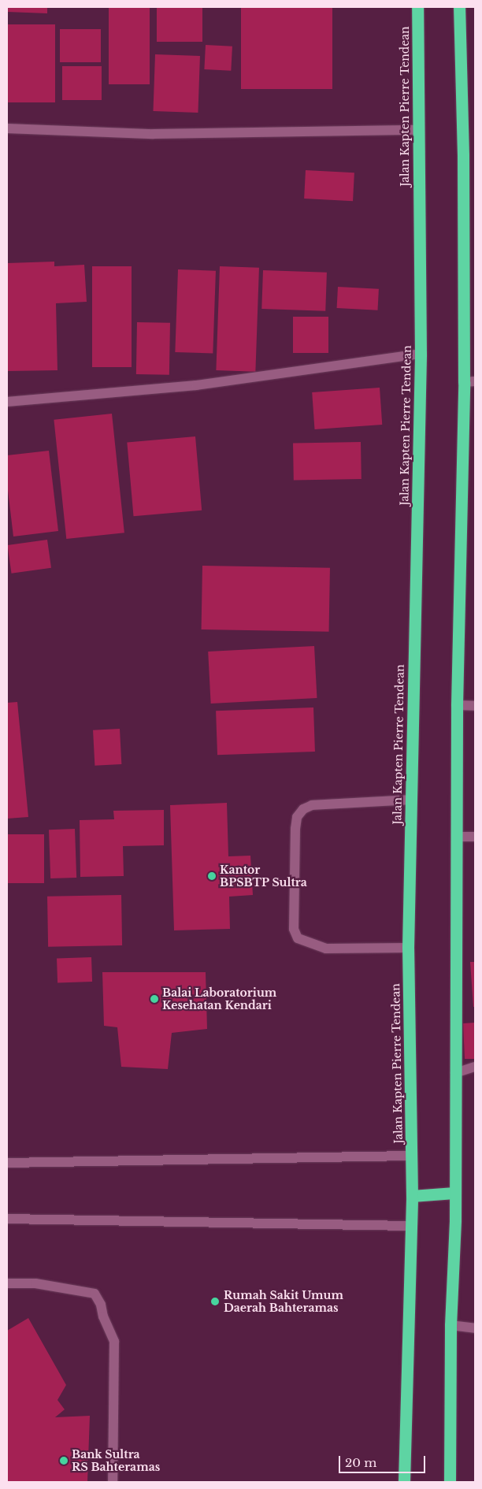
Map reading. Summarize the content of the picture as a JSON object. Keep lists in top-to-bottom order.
{
  "streets": {
    "highway": ["Jalan Kapten Pierre Tendean"]
  },
  "places": [
    "Kantor BPSBTP Sultra",
    "Balai Laboratorium Kesehatan Kendari",
    "Rumah Sakit Umum Daerah Bahteramas",
    "Bank Sultra RS Bahteramas"
  ],
  "scale_bar": "20 m"
}
